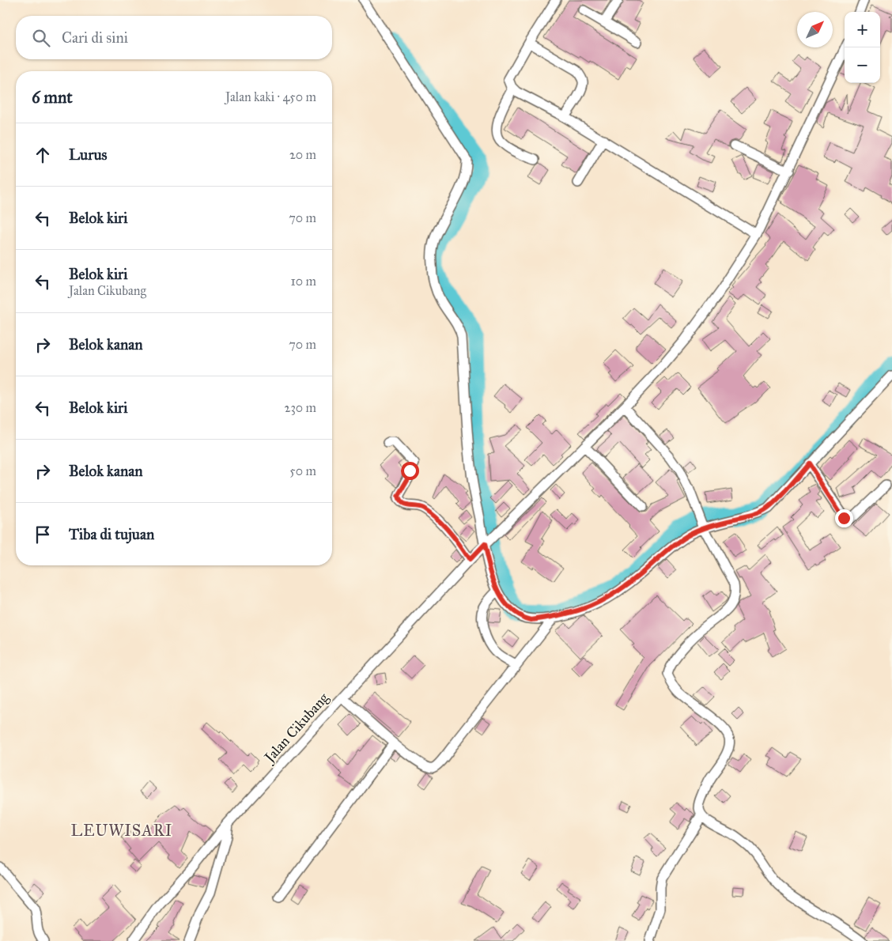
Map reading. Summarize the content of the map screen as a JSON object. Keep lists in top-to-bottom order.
{
  "streets": {
    "street": ["Jalan Cikubang"]
  },
  "districts": ["LEUWISARI"],
  "north": "top right",
  "page": {
    "map_buttons": ["+", "−"],
    "search": "Cari di sini",
    "heading": ["6 mnt", "Jalan kaki · 450 m"],
    "list": [
      ["Lurus", "20 m"],
      ["Belok kiri", "70 m"],
      ["Belok kiri", "Jalan Cikubang", "10 m"],
      ["Belok kanan", "70 m"],
      ["Belok kiri", "230 m"],
      ["Belok kanan", "50 m"],
      "Tiba di tujuan"
    ]
  }
}
